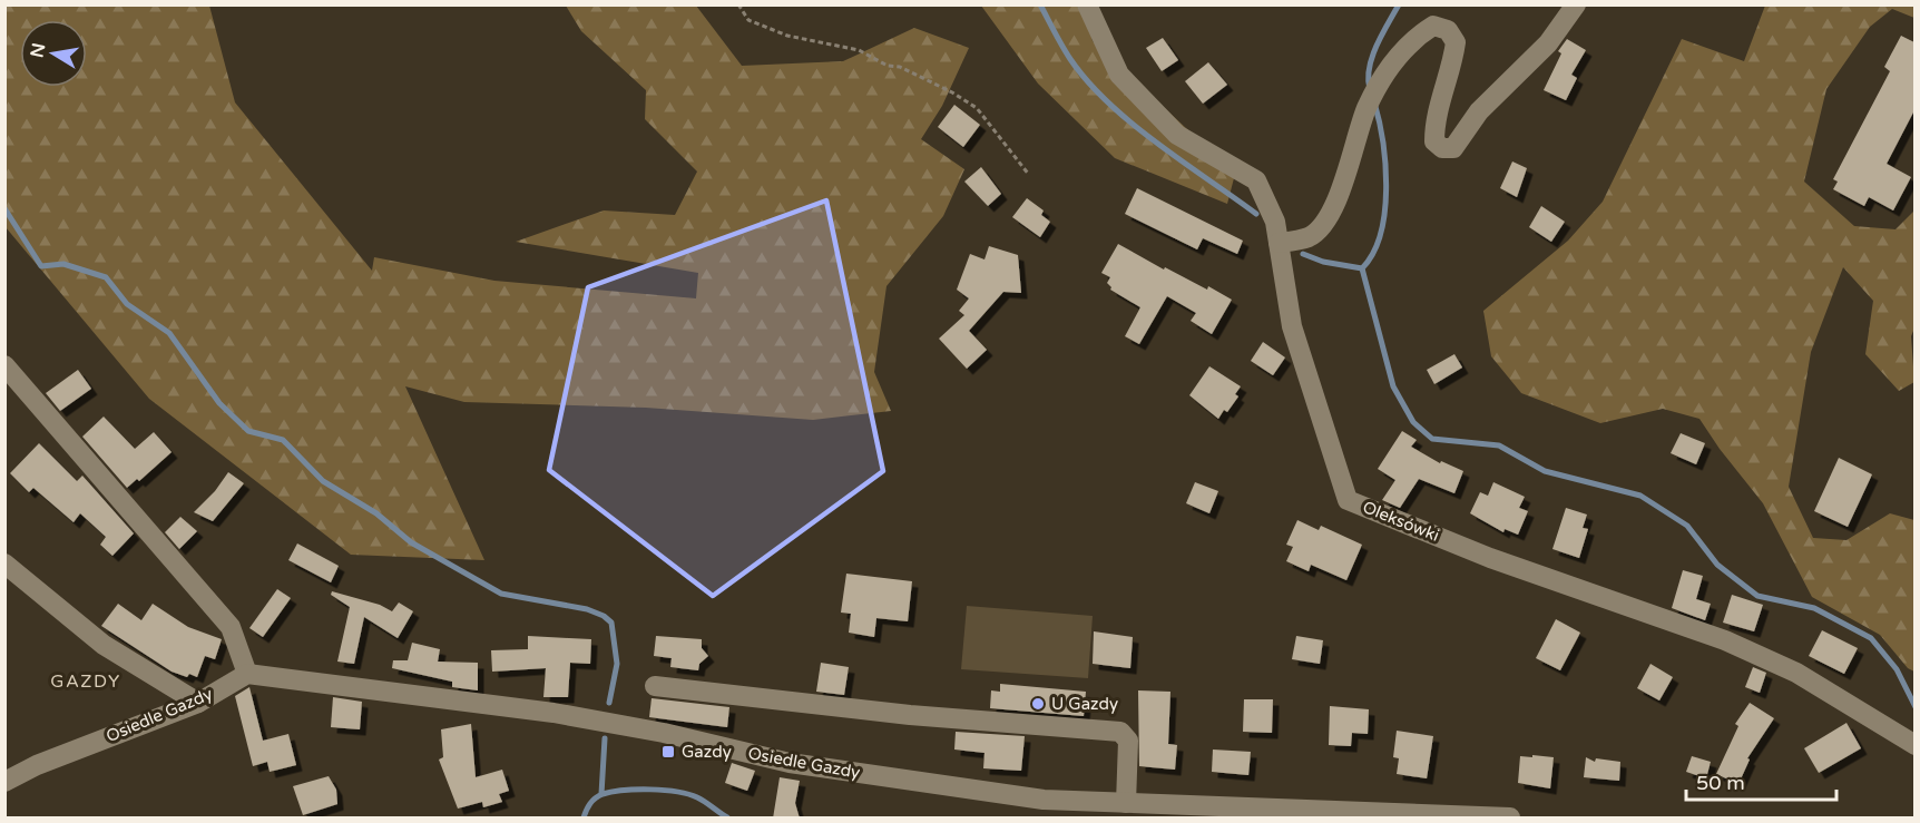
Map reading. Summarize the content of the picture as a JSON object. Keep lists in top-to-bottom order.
{
  "streets": {
    "street": ["Oleksówki", "Osiedle Gazdy"]
  },
  "districts": ["GAZDY"],
  "places": {
    "other": ["U Gazdy"],
    "transit": ["Gazdy"]
  },
  "scale_bar": "50 m",
  "north": "left"
}
